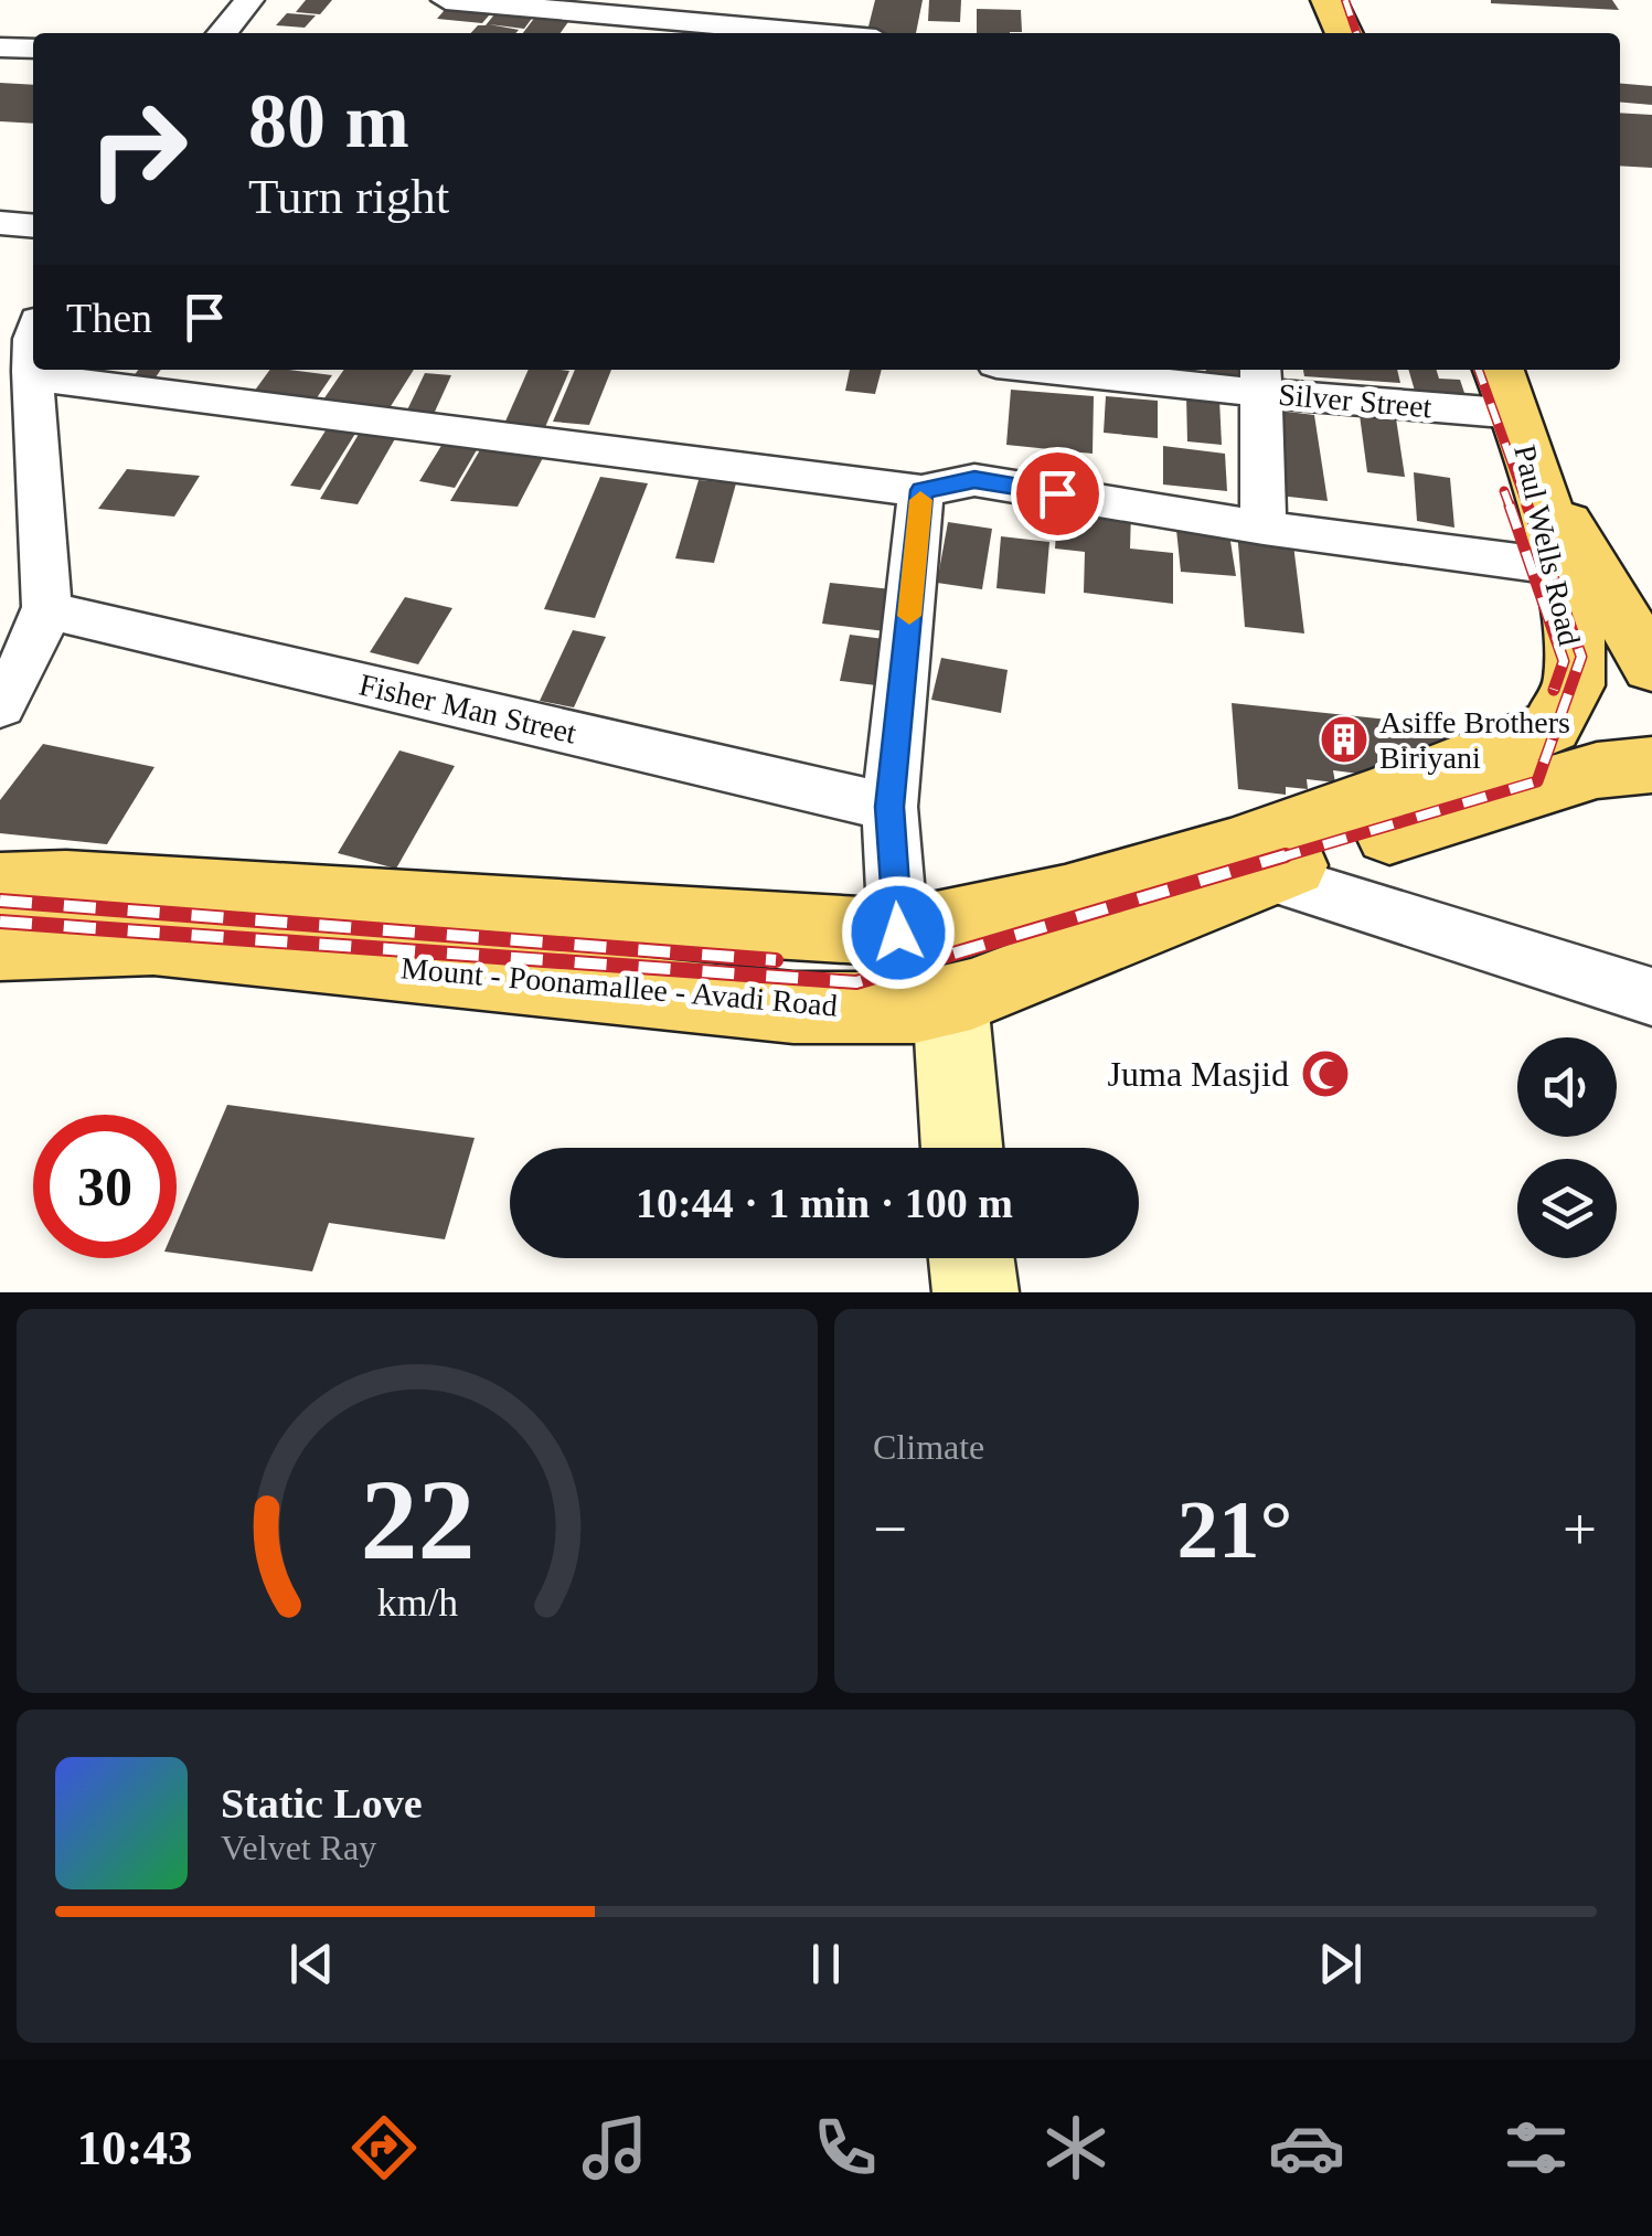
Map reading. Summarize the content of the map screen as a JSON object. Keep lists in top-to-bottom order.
{
  "streets": {
    "main road": ["Paul Wells Road", "Mount - Poonamallee - Avadi Road"],
    "street": ["Silver Street", "Fisher Man Street"]
  },
  "crossings": [
    ["Paul Wells Road", "Mount - Poonamallee - Avadi Road"]
  ],
  "places": {
    "building": ["Asiffe Brothers Biriyani"],
    "mosque": ["Juma Masjid"]
  },
  "page": {
    "turn": ["80 m", "Turn right"],
    "then": "Then",
    "limit": "30",
    "trip": "10:44 · 1 min · 100 m",
    "tile": "Climate",
    "heat": ["−", "21°", "+"],
    "song": ["Static Love", "Velvet Ray"],
    "tabs": "10:43",
    "gauge": ["22", "km/h"]
  }
}
